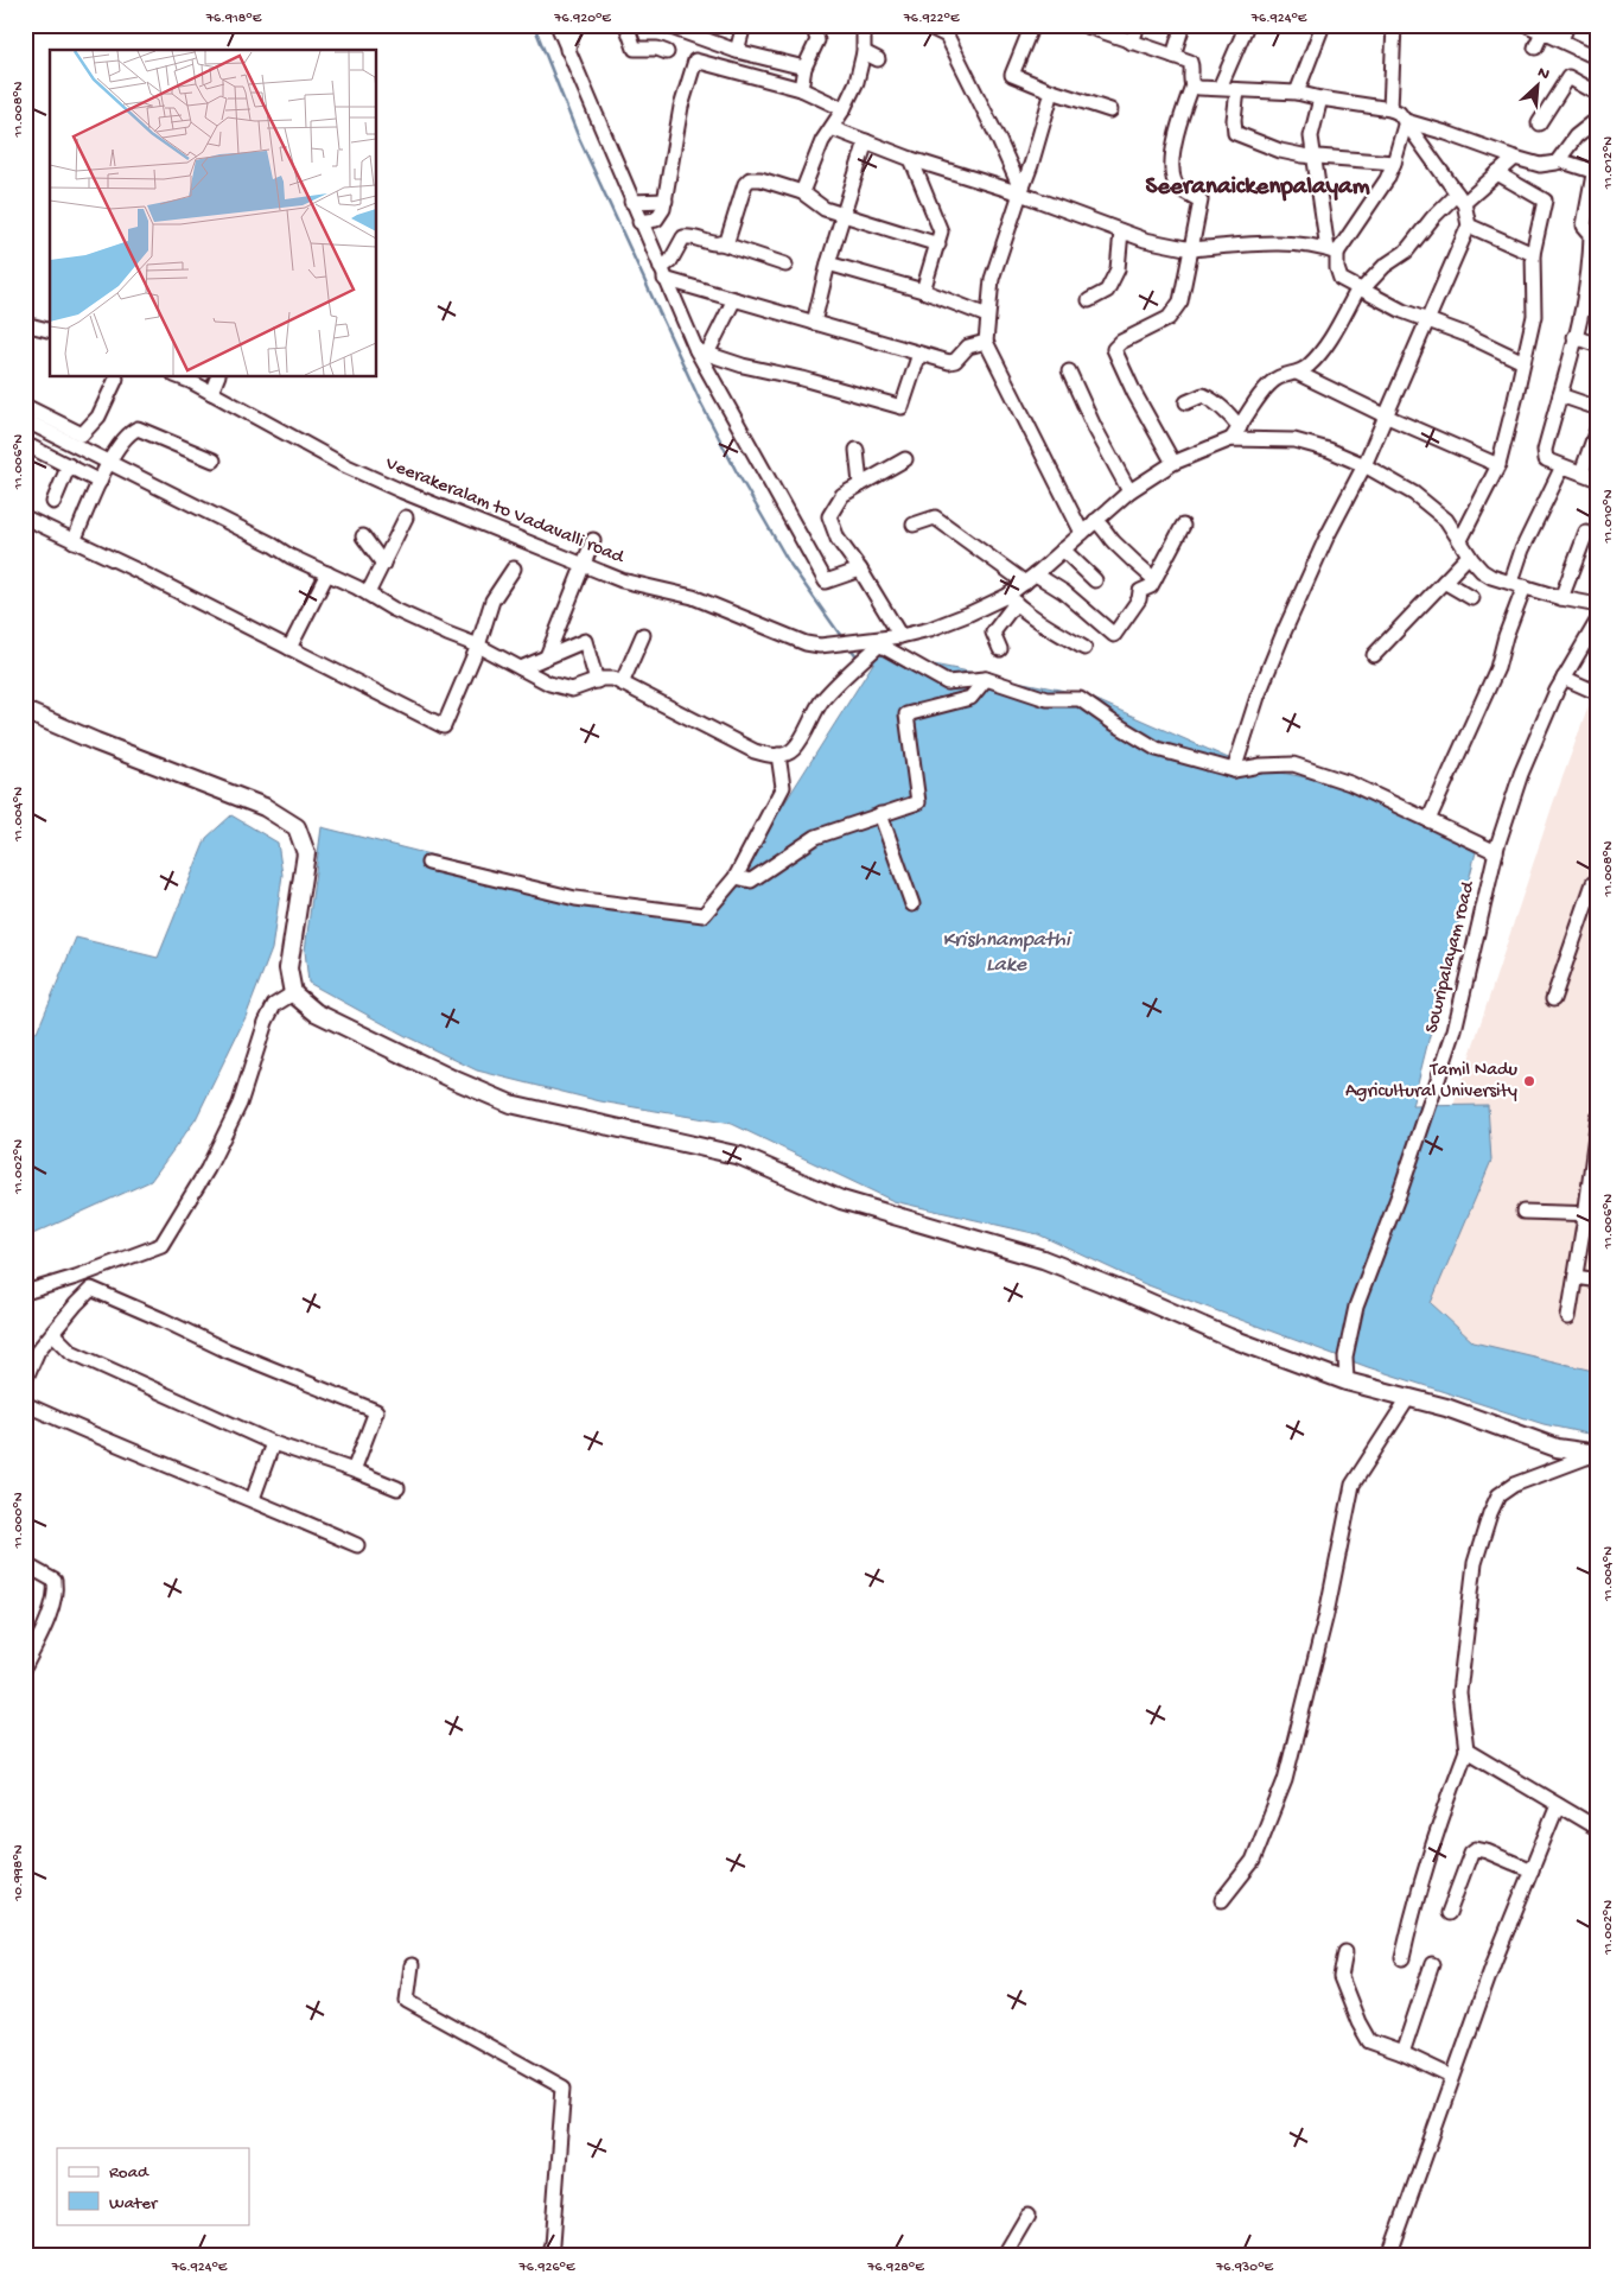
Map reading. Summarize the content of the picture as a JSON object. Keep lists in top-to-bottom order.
{
  "streets": {
    "street": ["Veerakeralam to Vadavalli road", "Sowripalayam road"]
  },
  "districts": ["Seeranaickenpalayam"],
  "water": ["Krishnampathi Lake"],
  "places": ["Tamil Nadu Agricultural University"],
  "legend": ["Road", "Water"],
  "north": "top right",
  "coordinates": [
    "76.918°E",
    "76.920°E",
    "76.922°E",
    "76.924°E",
    "11.008°N",
    "11.012°N",
    "11.006°N",
    "11.010°N",
    "11.004°N",
    "11.002°N",
    "11.000°N",
    "10.998°N",
    "76.926°E",
    "76.928°E",
    "76.930°E"
  ]
}
